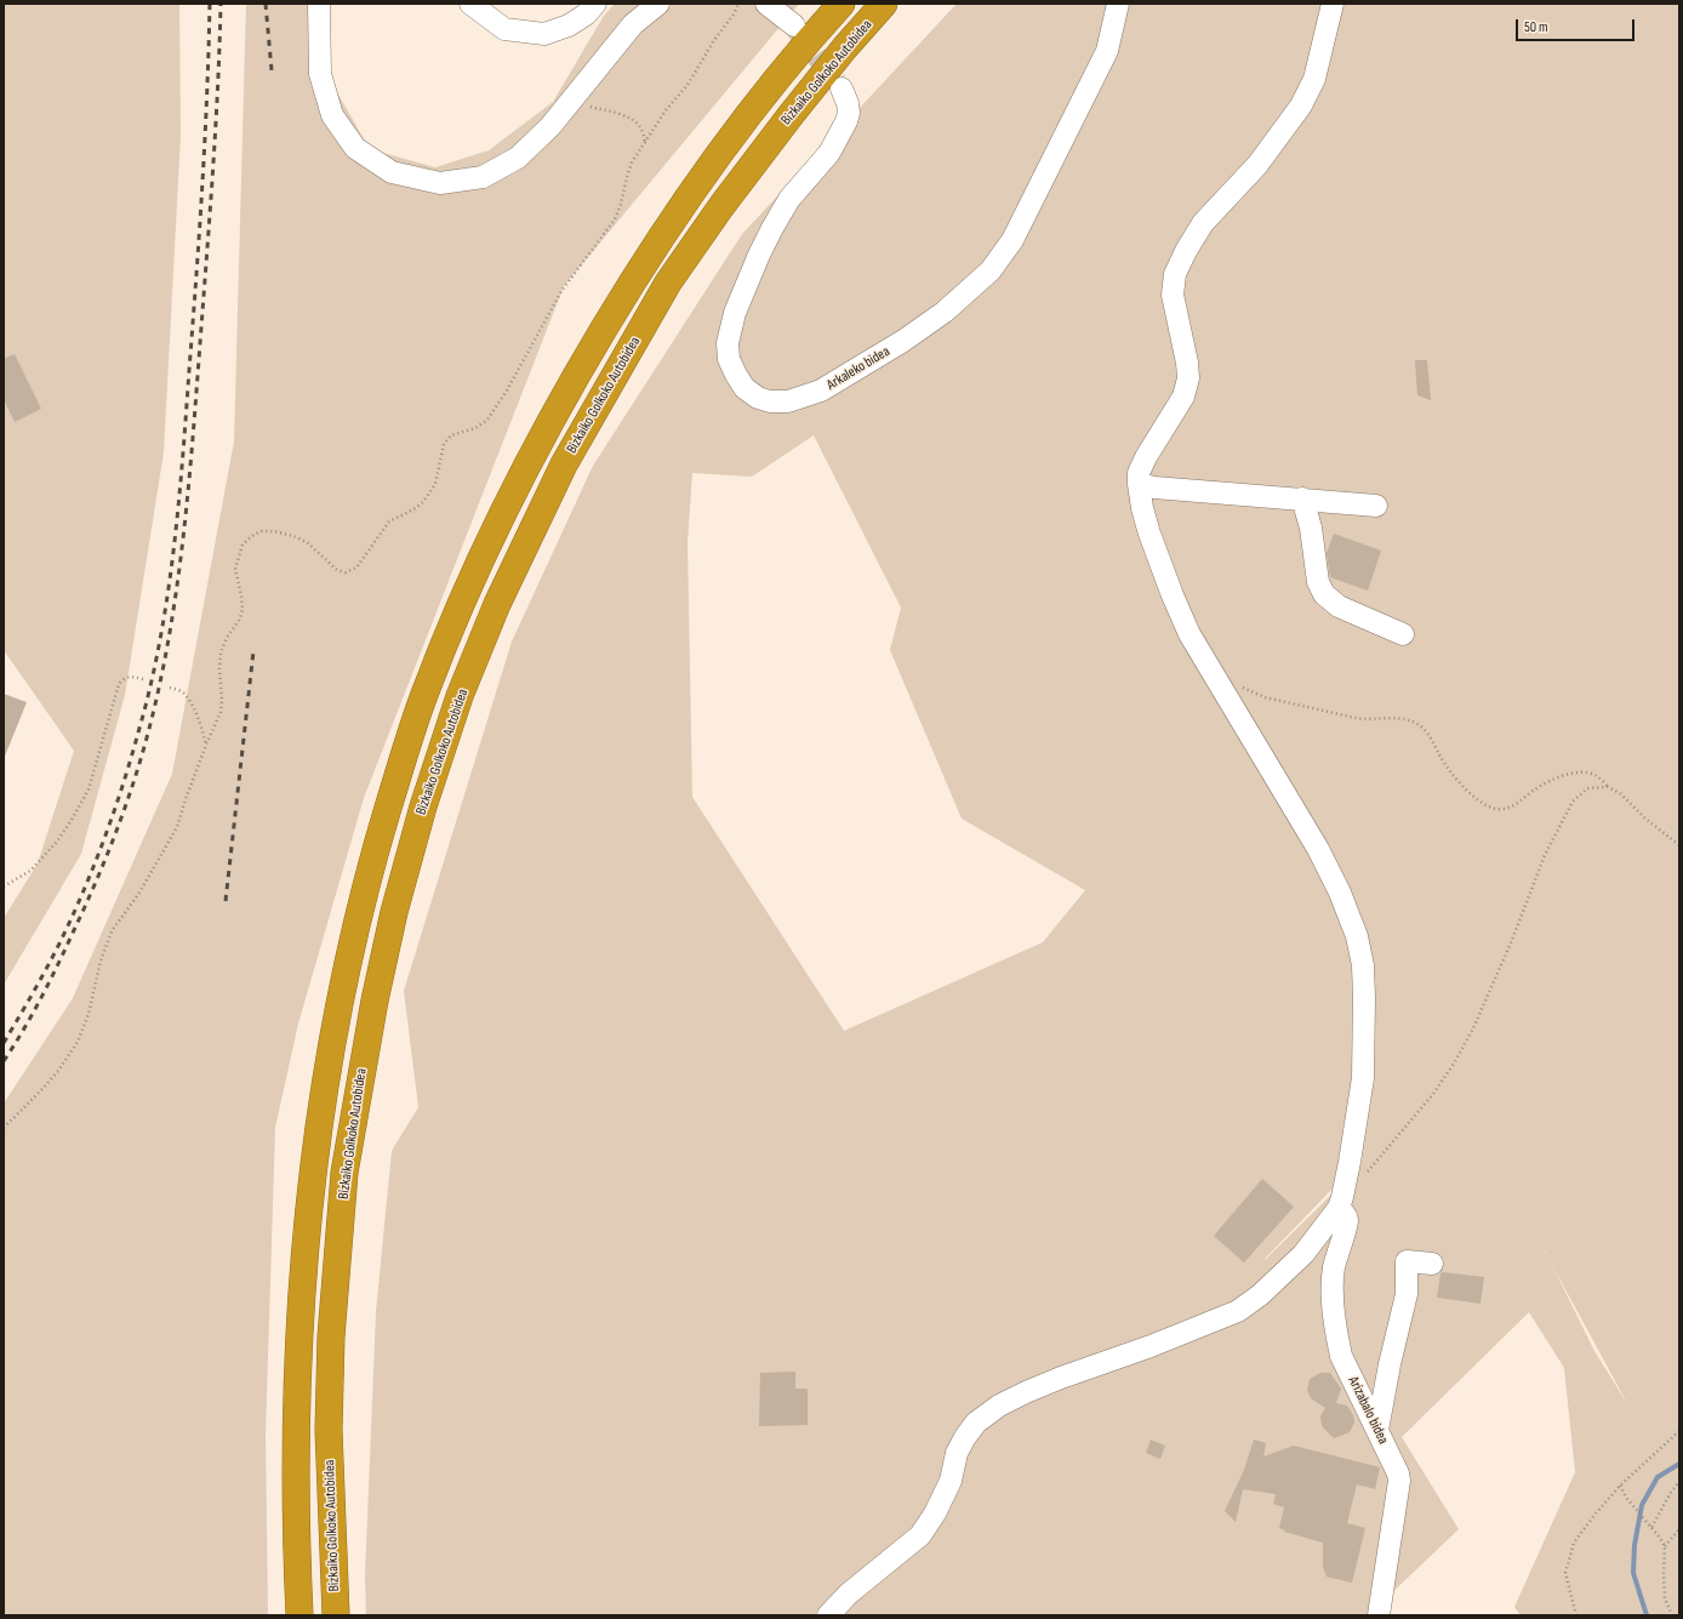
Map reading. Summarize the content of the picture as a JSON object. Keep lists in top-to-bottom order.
{
  "streets": {
    "highway": ["Bizkaiko Golkoko Autobidea"],
    "street": ["Arkaleko bidea", "Arizabalo bidea"]
  },
  "scale_bar": "50 m"
}
